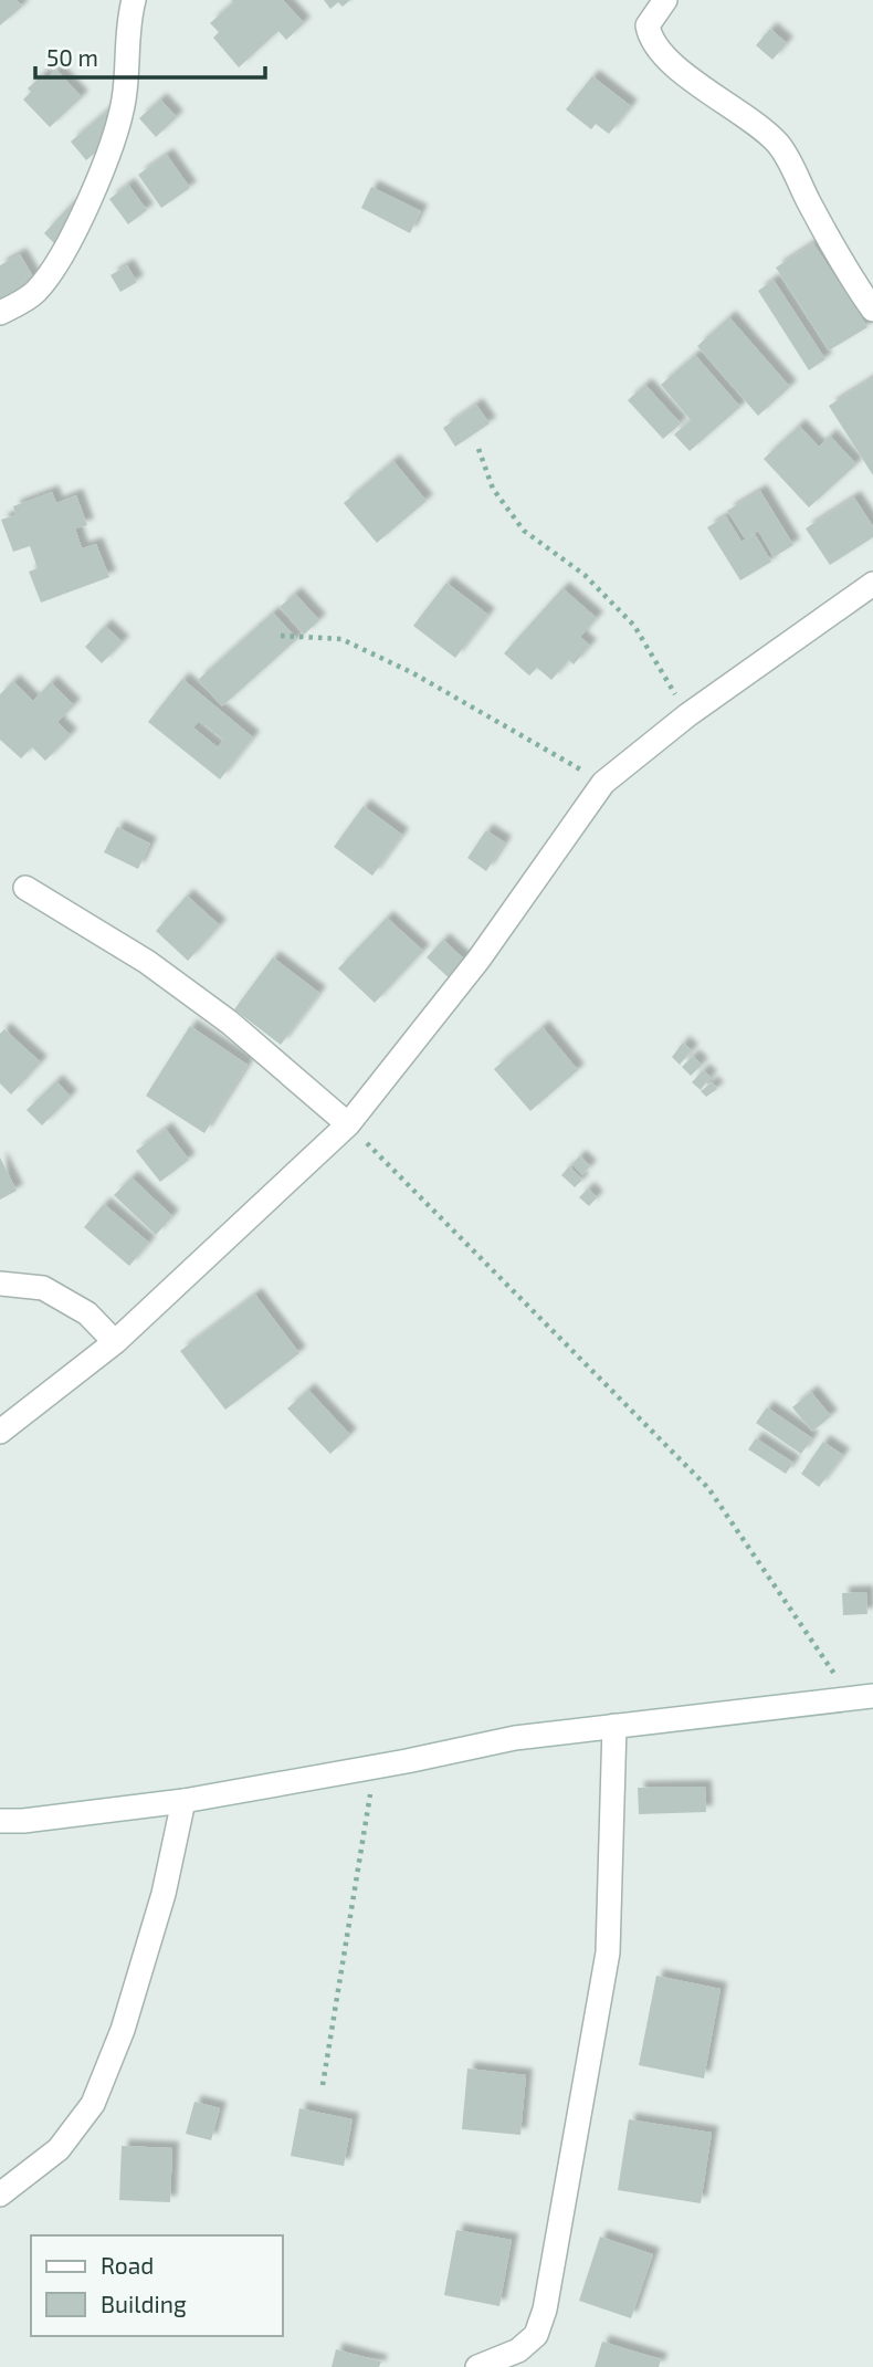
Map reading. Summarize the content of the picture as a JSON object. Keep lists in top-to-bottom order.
{
  "legend": ["Road", "Building"],
  "scale_bar": "50 m"
}
